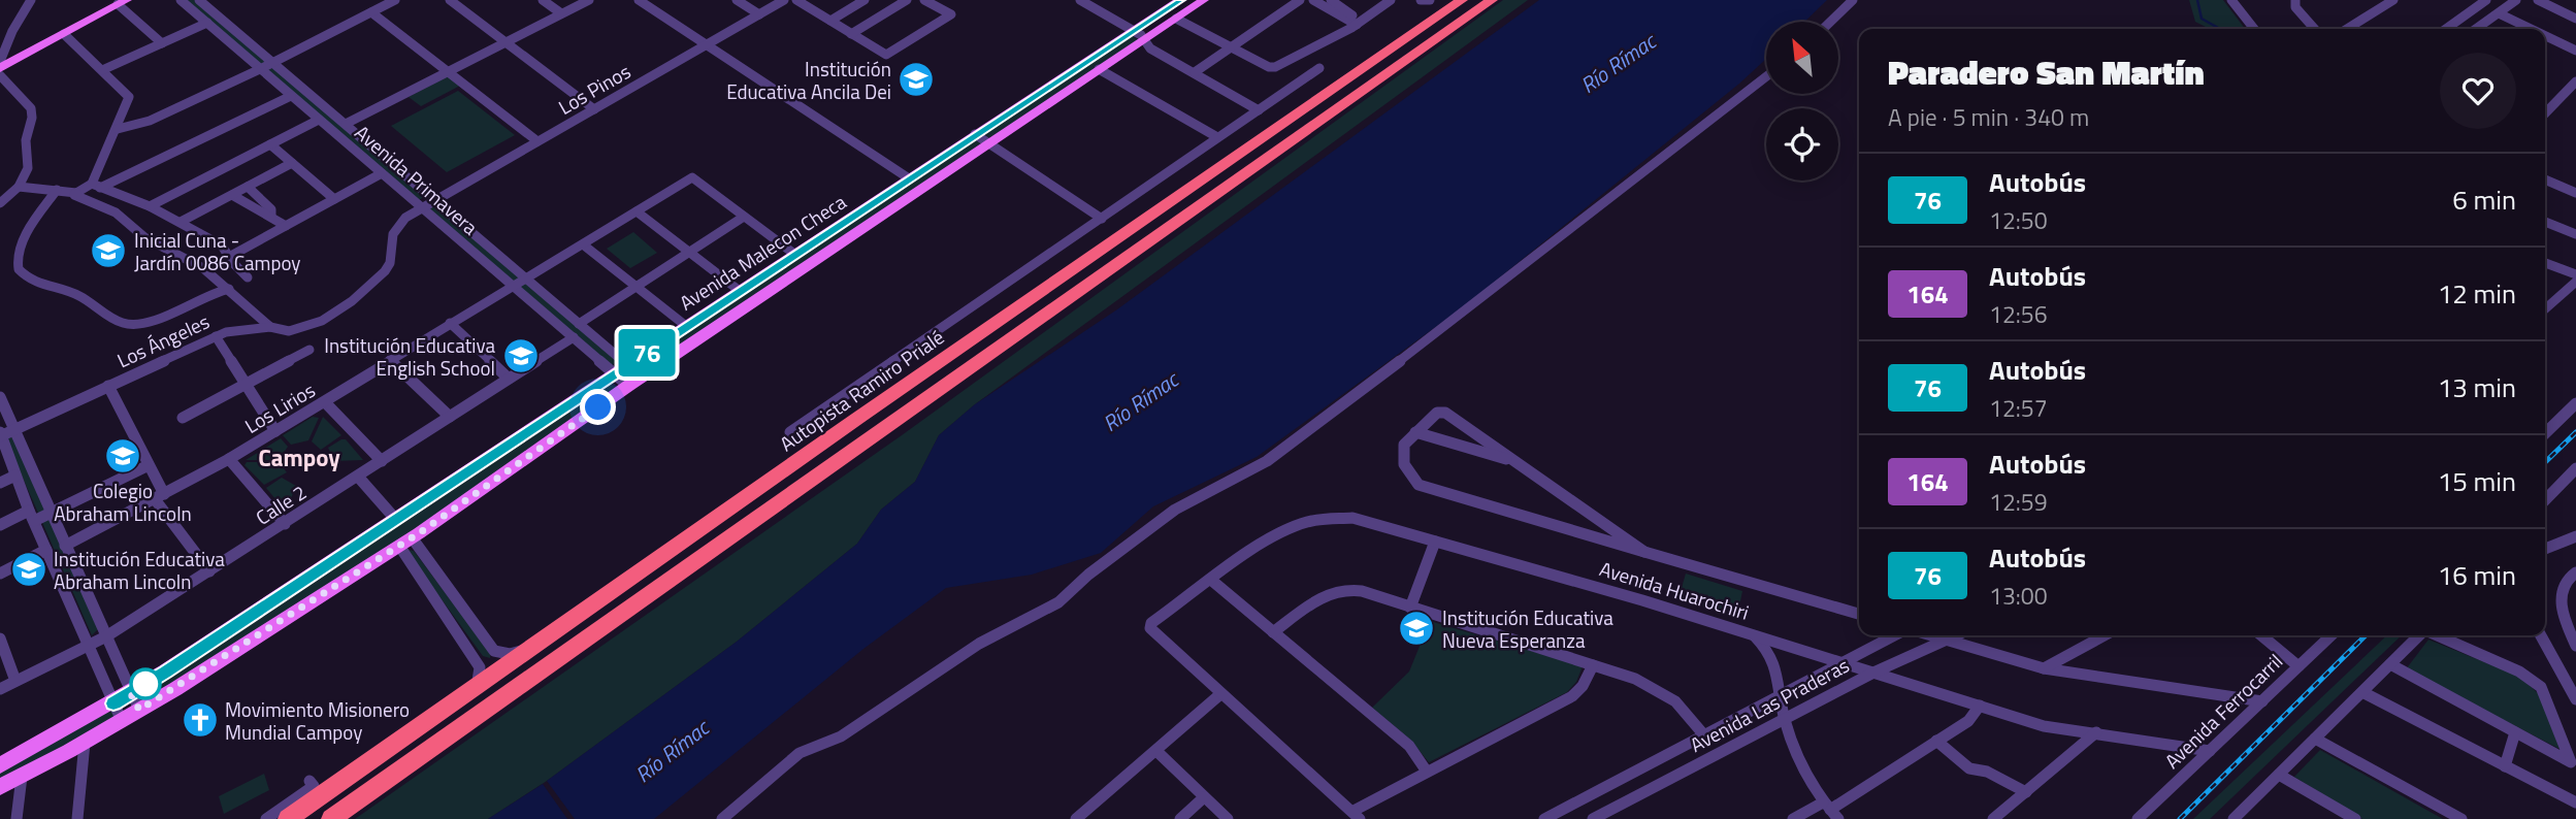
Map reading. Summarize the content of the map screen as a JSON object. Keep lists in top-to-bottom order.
{
  "streets": {
    "highway": ["Autopista Ramiro Prialé"],
    "main road": ["Avenida Malecon Checa"],
    "street": [
      "Los Pinos",
      "Avenida Primavera",
      "Los Ángeles",
      "Los Lirios",
      "Calle 2",
      "Avenida Huarochiri",
      "Avenida Las Praderas",
      "Avenida Ferrocarril"
    ]
  },
  "crossings": [
    ["Los Pinos", "Avenida Primavera"],
    ["Los Pinos", "Los Ángeles"],
    ["Avenida Primavera", "Avenida Malecon Checa"],
    ["Avenida Primavera", "Los Ángeles"],
    ["Avenida Primavera", "Los Lirios"],
    ["Avenida Primavera", "Calle 2"],
    ["Avenida Huarochiri", "Avenida Las Praderas"],
    ["Avenida Huarochiri", "Avenida Ferrocarril"]
  ],
  "districts": ["Campoy"],
  "water": ["Río Rímac"],
  "places": {
    "school or university": [
      "Institución Educativa Ancila Dei",
      "Inicial Cuna - Jardín 0086 Campoy",
      "Institución Educativa English School",
      "Colegio Abraham Lincoln",
      "Institución Educativa Abraham Lincoln",
      "Institución Educativa Nueva Esperanza"
    ],
    "church": ["Movimiento Misionero Mundial Campoy"]
  },
  "lines": ["bus line 76"],
  "north": "top left",
  "page": {
    "on_map": "76",
    "heading": ["Paradero San Martín", "A pie · 5 min · 340 m"],
    "list": [
      {
        "mark": "76",
        "name": "Autobús",
        "note": "12:50",
        "value": "6 min"
      },
      {
        "mark": "164",
        "name": "Autobús",
        "note": "12:56",
        "value": "12 min"
      },
      {
        "mark": "76",
        "name": "Autobús",
        "note": "12:57",
        "value": "13 min"
      },
      {
        "mark": "164",
        "name": "Autobús",
        "note": "12:59",
        "value": "15 min"
      },
      {
        "mark": "76",
        "name": "Autobús",
        "note": "13:00",
        "value": "16 min"
      }
    ]
  }
}
